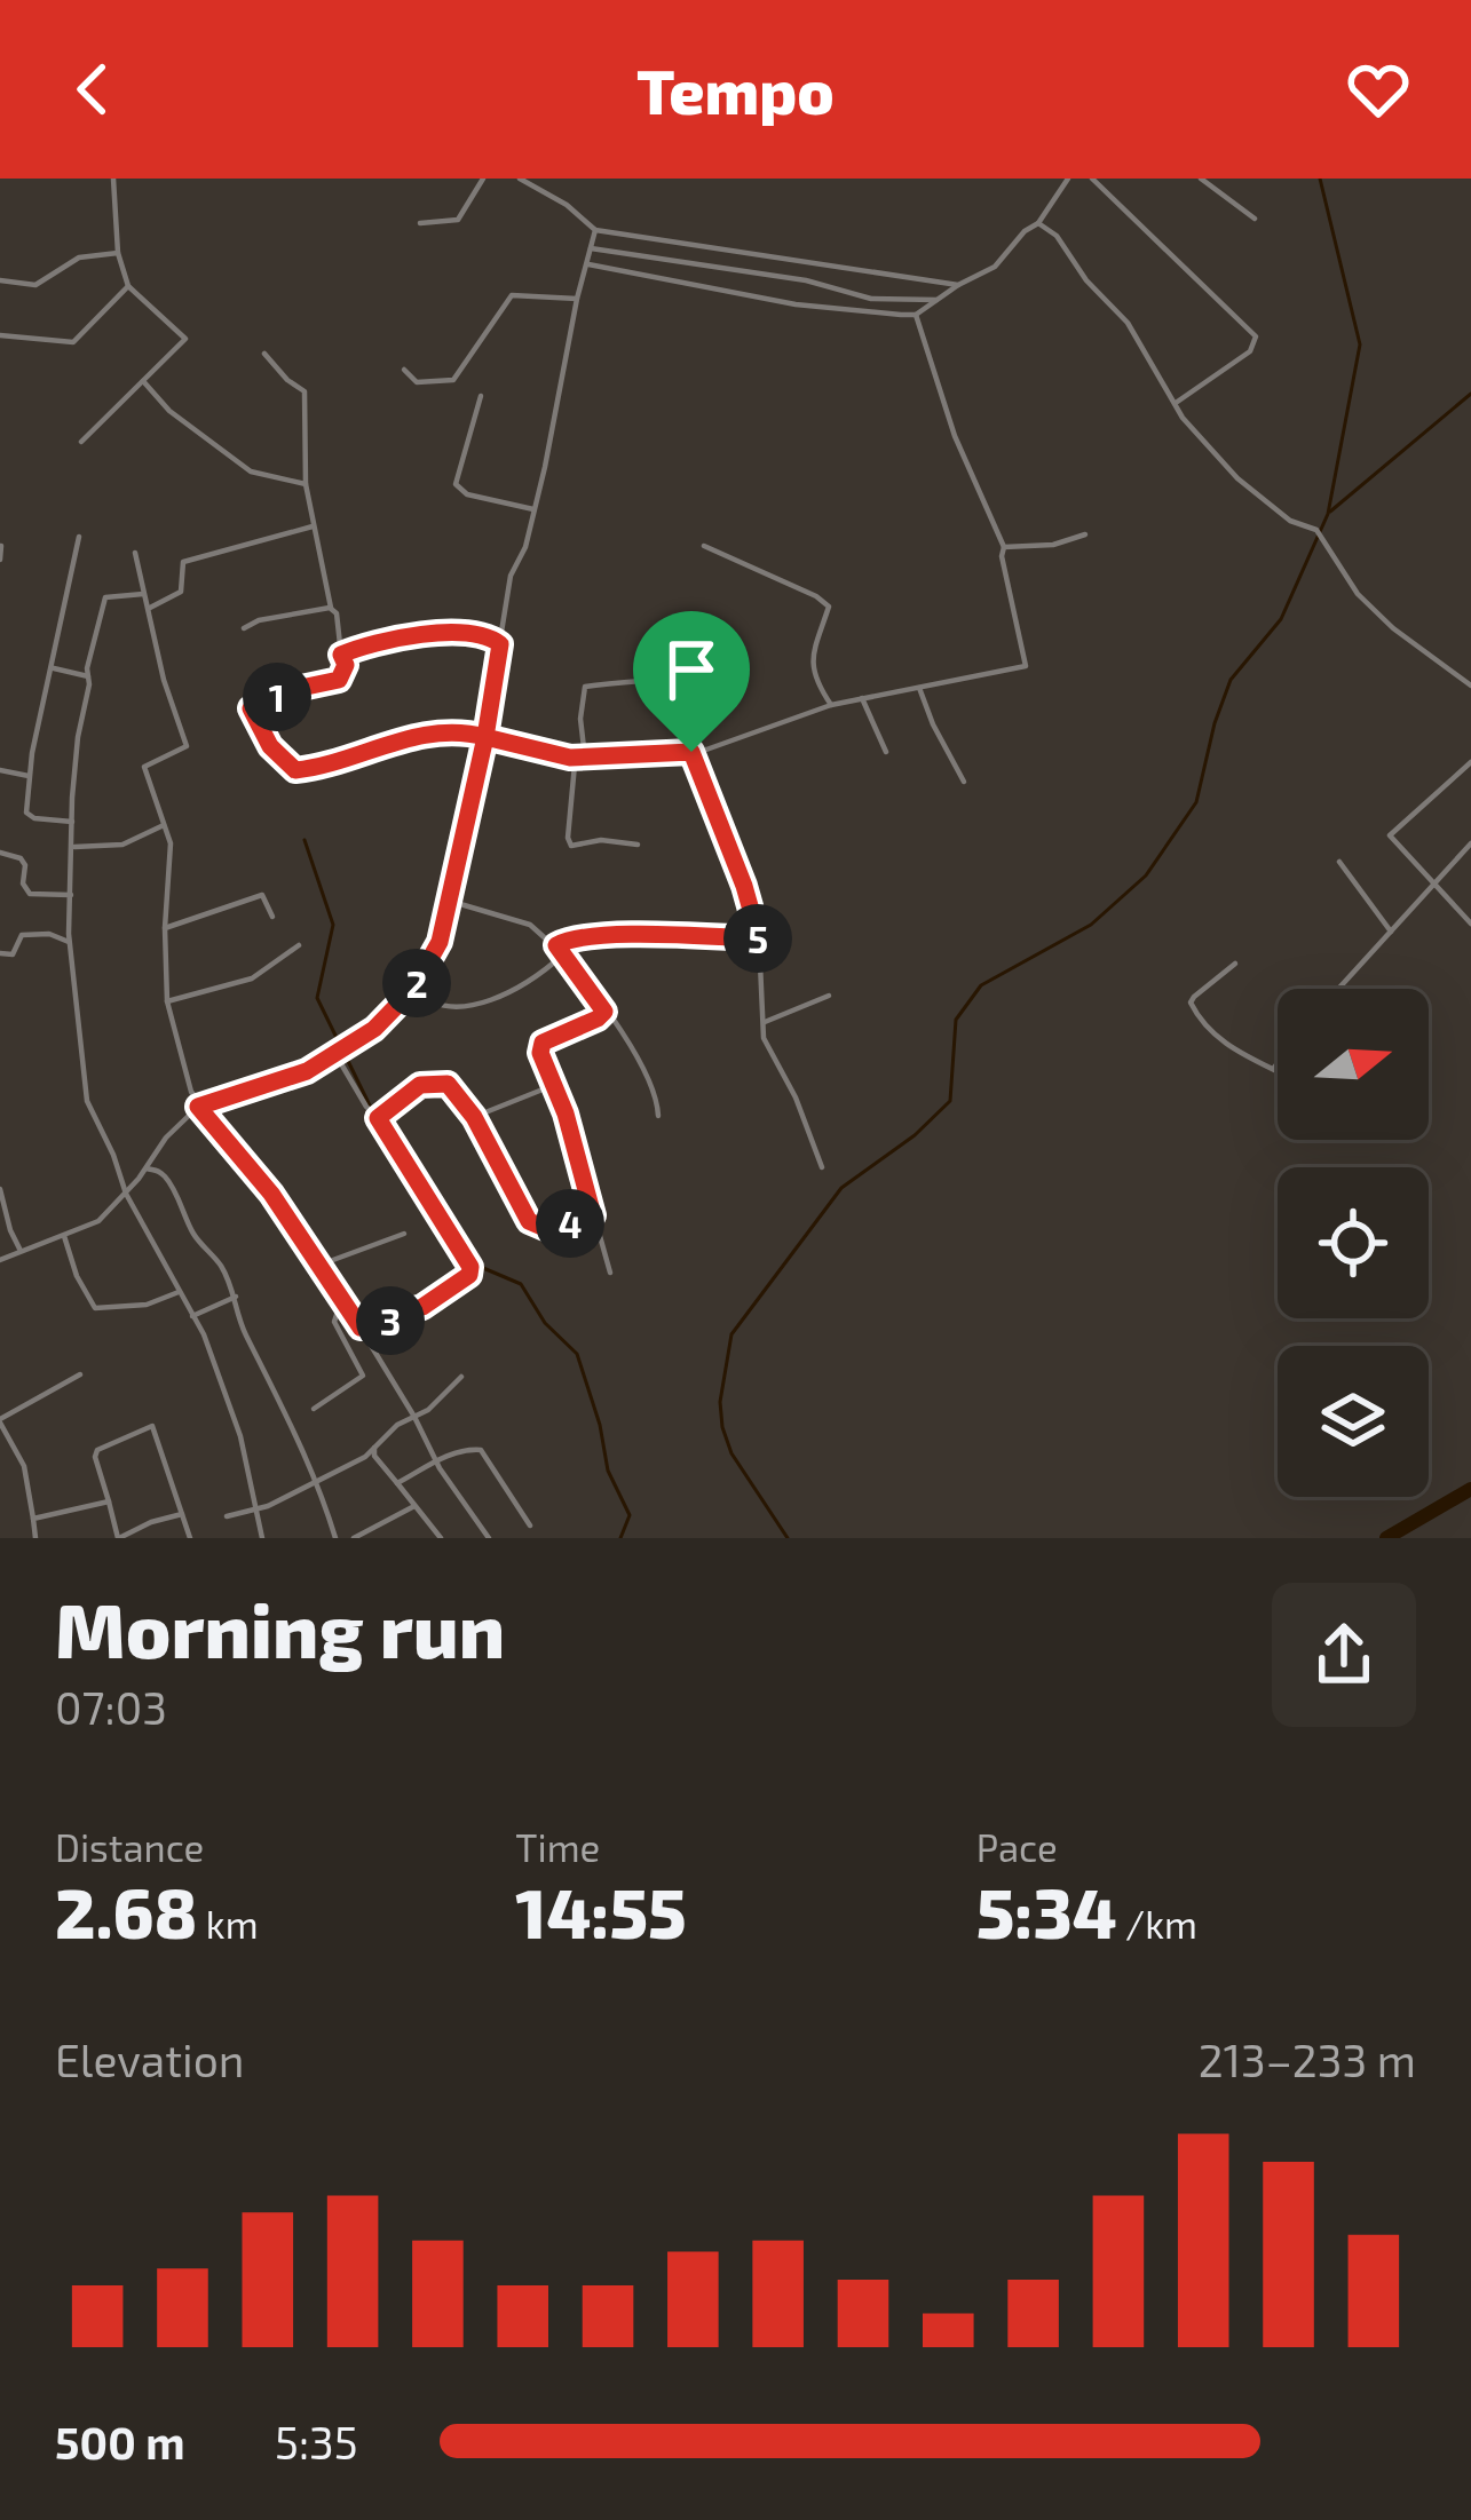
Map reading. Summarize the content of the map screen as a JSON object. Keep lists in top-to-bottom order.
{
  "north": "right",
  "page": {
    "header": "Tempo",
    "pins": [
      "1",
      "5",
      "2",
      "4",
      "3"
    ],
    "heading": ["Morning run", "07:03"],
    "stats": [
      ["Distance", "2.68 km"],
      ["Time", "14:55"],
      ["Pace", "5:34 /km"]
    ],
    "chart": ["Elevation", "213–233 m"],
    "list": [
      {
        "name": "500 m",
        "note": "5:35"
      }
    ]
  }
}
